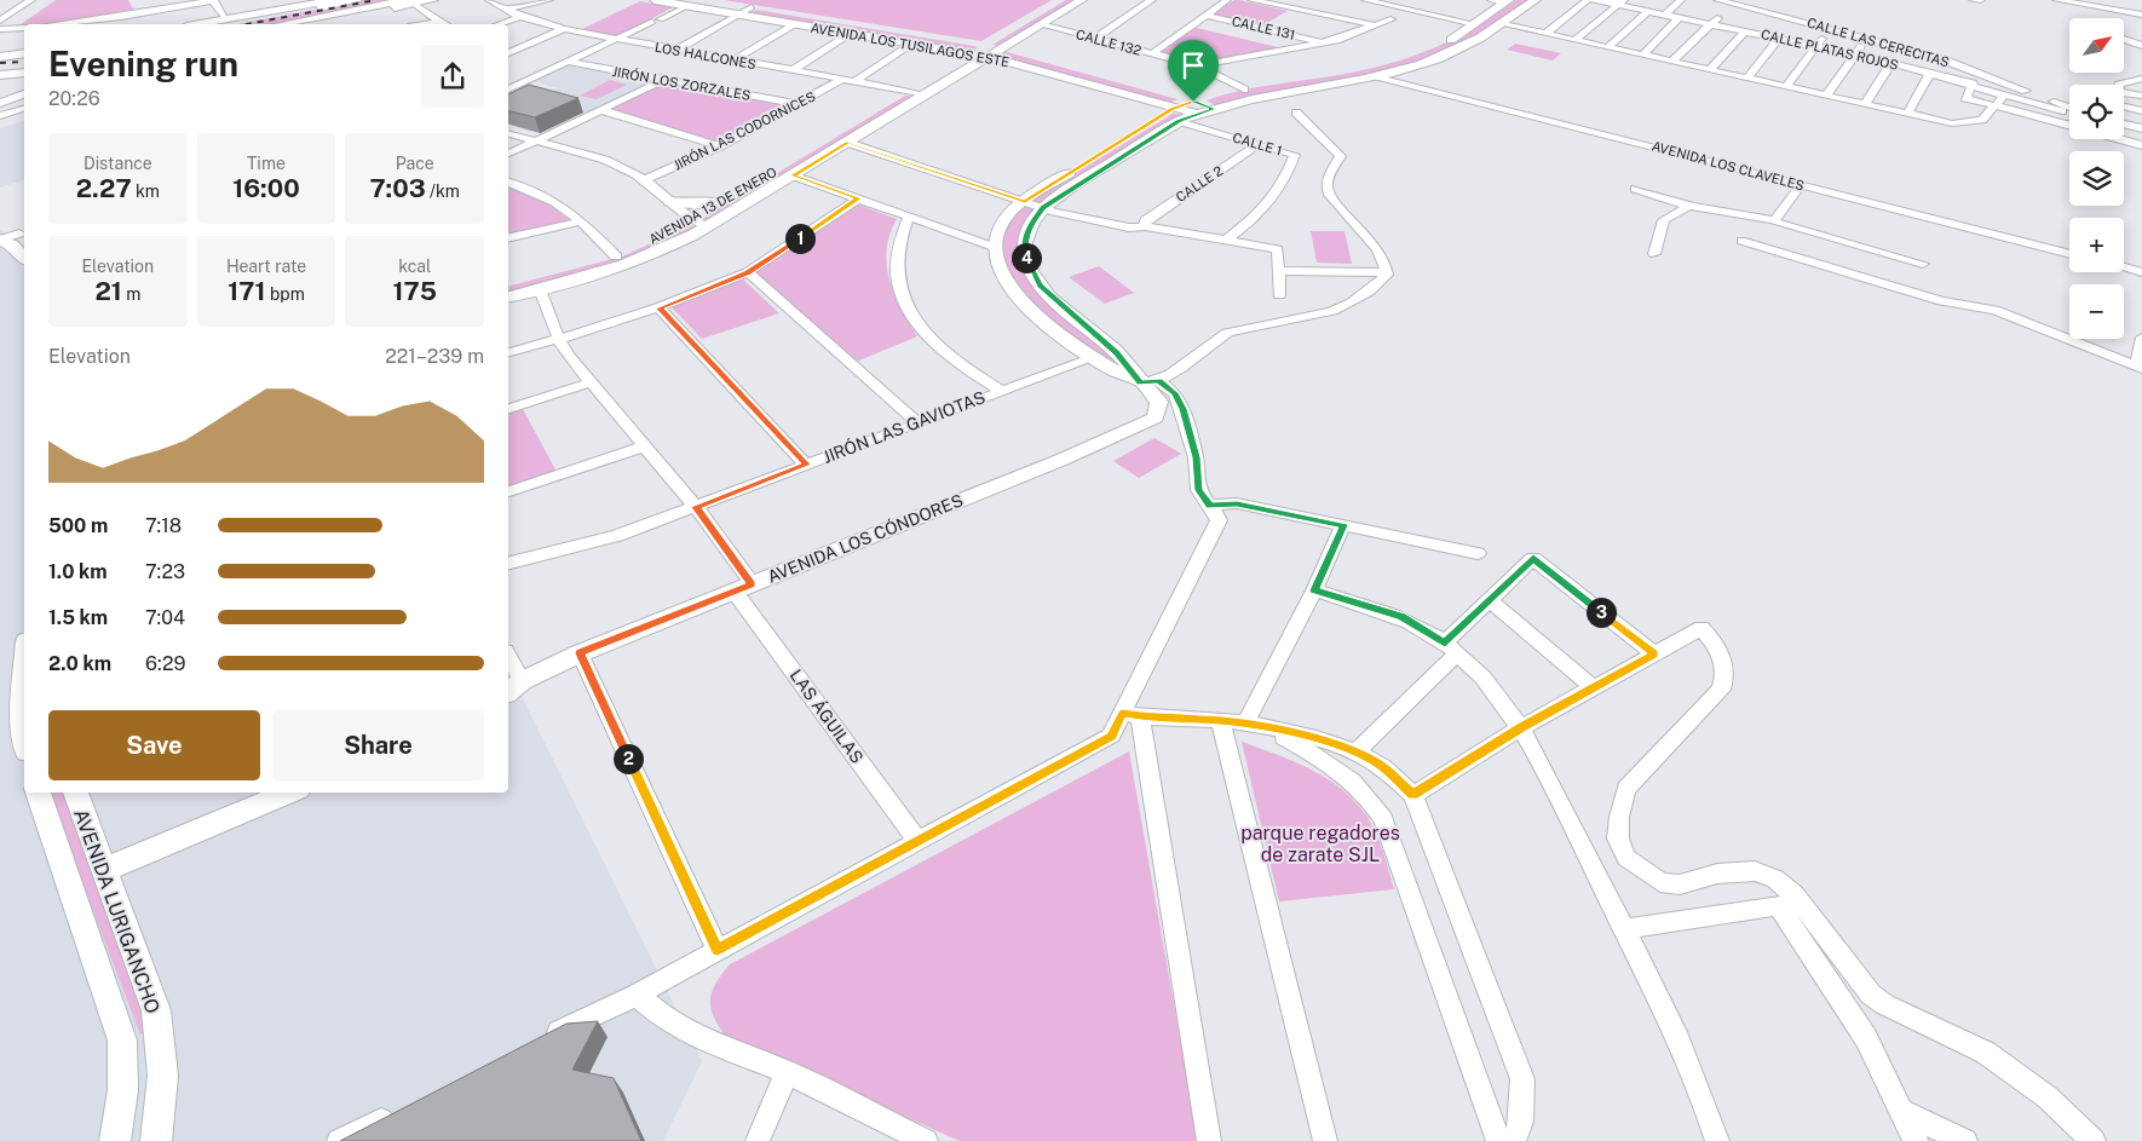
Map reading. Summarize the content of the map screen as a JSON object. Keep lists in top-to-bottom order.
{
  "streets": {
    "main road": [
      "AVENIDA LOS TUSILAGOS ESTE",
      "AVENIDA 13 DE ENERO",
      "AVENIDA LOS CÓNDORES",
      "AVENIDA LURIGANCHO"
    ],
    "street": [
      "CALLE 131",
      "CALLE 132",
      "CALLE LAS CERECITAS",
      "CALLE PLATAS ROJOS",
      "LOS HALCONES",
      "JIRÓN LOS ZORZALES",
      "JIRÓN LAS CODORNICES",
      "CALLE 1",
      "AVENIDA LOS CLAVELES",
      "CALLE 2",
      "JIRÓN LAS GAVIOTAS",
      "LAS ÁGUILAS"
    ]
  },
  "crossings": [
    ["CALLE 132", "AVENIDA 13 DE ENERO"],
    ["AVENIDA LOS TUSILAGOS ESTE", "CALLE 1"],
    ["AVENIDA LOS TUSILAGOS ESTE", "AVENIDA 13 DE ENERO"],
    ["LOS HALCONES", "JIRÓN LAS CODORNICES"],
    ["LOS HALCONES", "AVENIDA 13 DE ENERO"],
    ["JIRÓN LOS ZORZALES", "JIRÓN LAS CODORNICES"],
    ["CALLE 1", "CALLE 2"],
    ["AVENIDA 13 DE ENERO", "LAS ÁGUILAS"],
    ["JIRÓN LAS GAVIOTAS", "LAS ÁGUILAS"],
    ["AVENIDA LOS CÓNDORES", "LAS ÁGUILAS"]
  ],
  "parks": ["parque regadores de zarate SJL"],
  "north": "top right",
  "page": {
    "map_buttons": ["+", "−"],
    "heading": ["Evening run", "20:26"],
    "stats": [
      ["Distance", "2.27 km"],
      ["Time", "16:00"],
      ["Pace", "7:03 /km"],
      ["Elevation", "21 m"],
      ["Heart rate", "171 bpm"],
      ["kcal", "175"]
    ],
    "pins": [
      "1",
      "4",
      "3",
      "2"
    ],
    "chart": ["Elevation", "221–239 m"],
    "list": [
      {
        "name": "500 m",
        "note": "7:18"
      },
      {
        "name": "1.0 km",
        "note": "7:23"
      },
      {
        "name": "1.5 km",
        "note": "7:04"
      },
      {
        "name": "2.0 km",
        "note": "6:29"
      }
    ],
    "buttons": ["Save", "Share"]
  }
}
